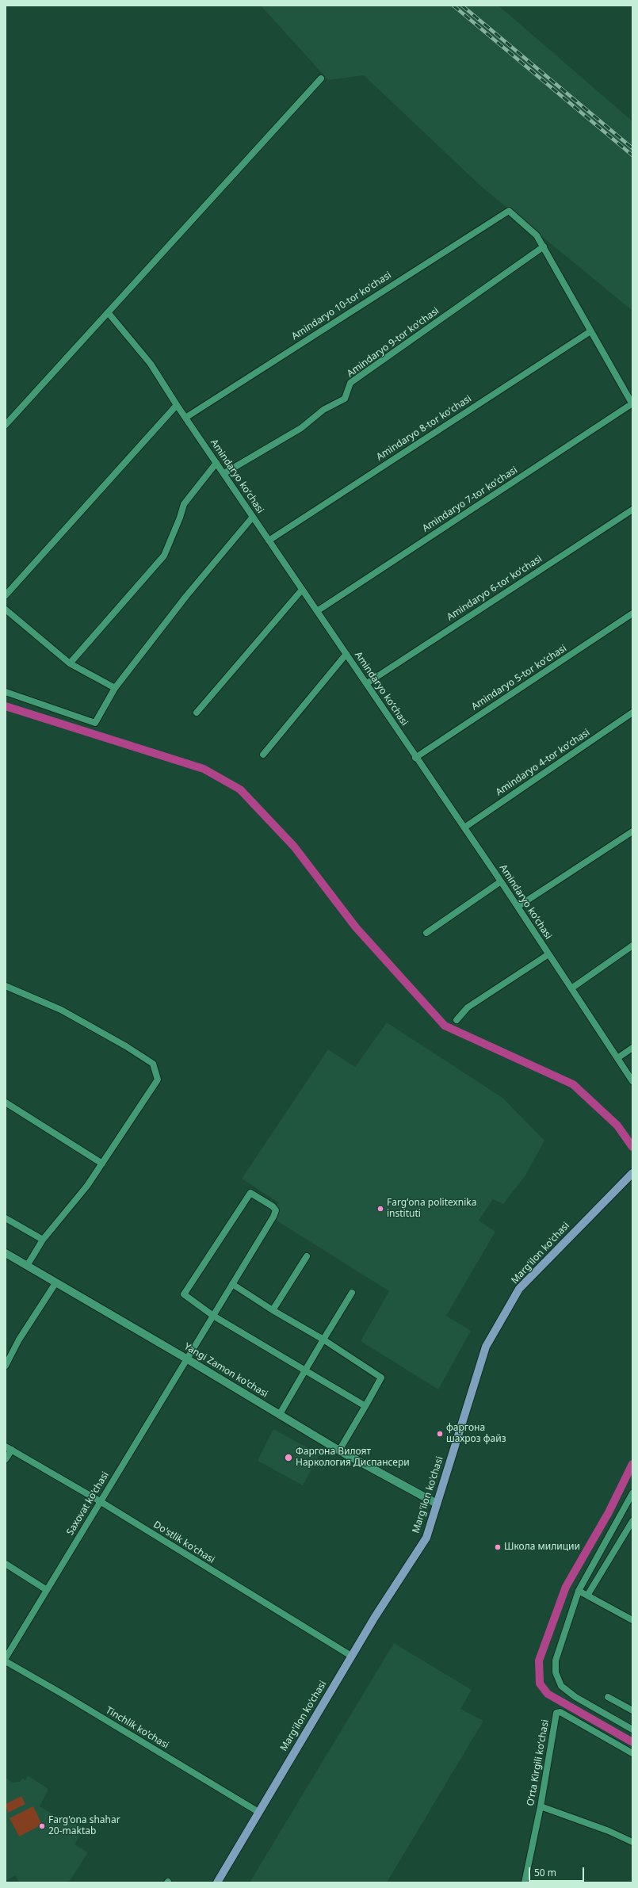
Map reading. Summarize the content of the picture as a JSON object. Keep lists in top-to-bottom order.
{
  "streets": {
    "main road": ["Marg'ilon ko'chasi"],
    "street": [
      "Amindaryo 10-tor koʻchasi",
      "Amindaryo 9-tor koʻchasi",
      "Amindaryo 8-tor koʻchasi",
      "Amindaryo koʻchasi",
      "Amindaryo 7-tor koʻchasi",
      "Amindaryo 6-tor koʻchasi",
      "Amindaryo 5-tor koʻchasi",
      "Amindaryo 4-tor koʻchasi",
      "Yangi Zamon ko'chasi",
      "Saxovat ko'chasi",
      "Do'stlik ko'chasi",
      "Tinchlik ko'chasi",
      "Oʻrta Kirgili koʻchasi"
    ]
  },
  "crossings": [
    ["Amindaryo 10-tor koʻchasi", "Amindaryo 9-tor koʻchasi"],
    ["Amindaryo 10-tor koʻchasi", "Amindaryo koʻchasi"],
    ["Amindaryo 9-tor koʻchasi", "Amindaryo koʻchasi"],
    ["Amindaryo 8-tor koʻchasi", "Amindaryo koʻchasi"],
    ["Amindaryo koʻchasi", "Amindaryo 7-tor koʻchasi"],
    ["Amindaryo koʻchasi", "Amindaryo 6-tor koʻchasi"],
    ["Amindaryo koʻchasi", "Amindaryo 5-tor koʻchasi"],
    ["Amindaryo koʻchasi", "Amindaryo 4-tor koʻchasi"],
    ["Marg'ilon ko'chasi", "Yangi Zamon ko'chasi"],
    ["Marg'ilon ko'chasi", "Do'stlik ko'chasi"],
    ["Marg'ilon ko'chasi", "Tinchlik ko'chasi"],
    ["Yangi Zamon ko'chasi", "Saxovat ko'chasi"],
    ["Saxovat ko'chasi", "Do'stlik ko'chasi"]
  ],
  "places": [
    "Fargʻona politexnika instituti",
    "фаргона шахроз файз",
    "Фаргона Вилоят Наркология Диспансери",
    "Школа милиции",
    "Farg'ona shahar 20-maktab"
  ],
  "scale_bar": "50 m"
}
